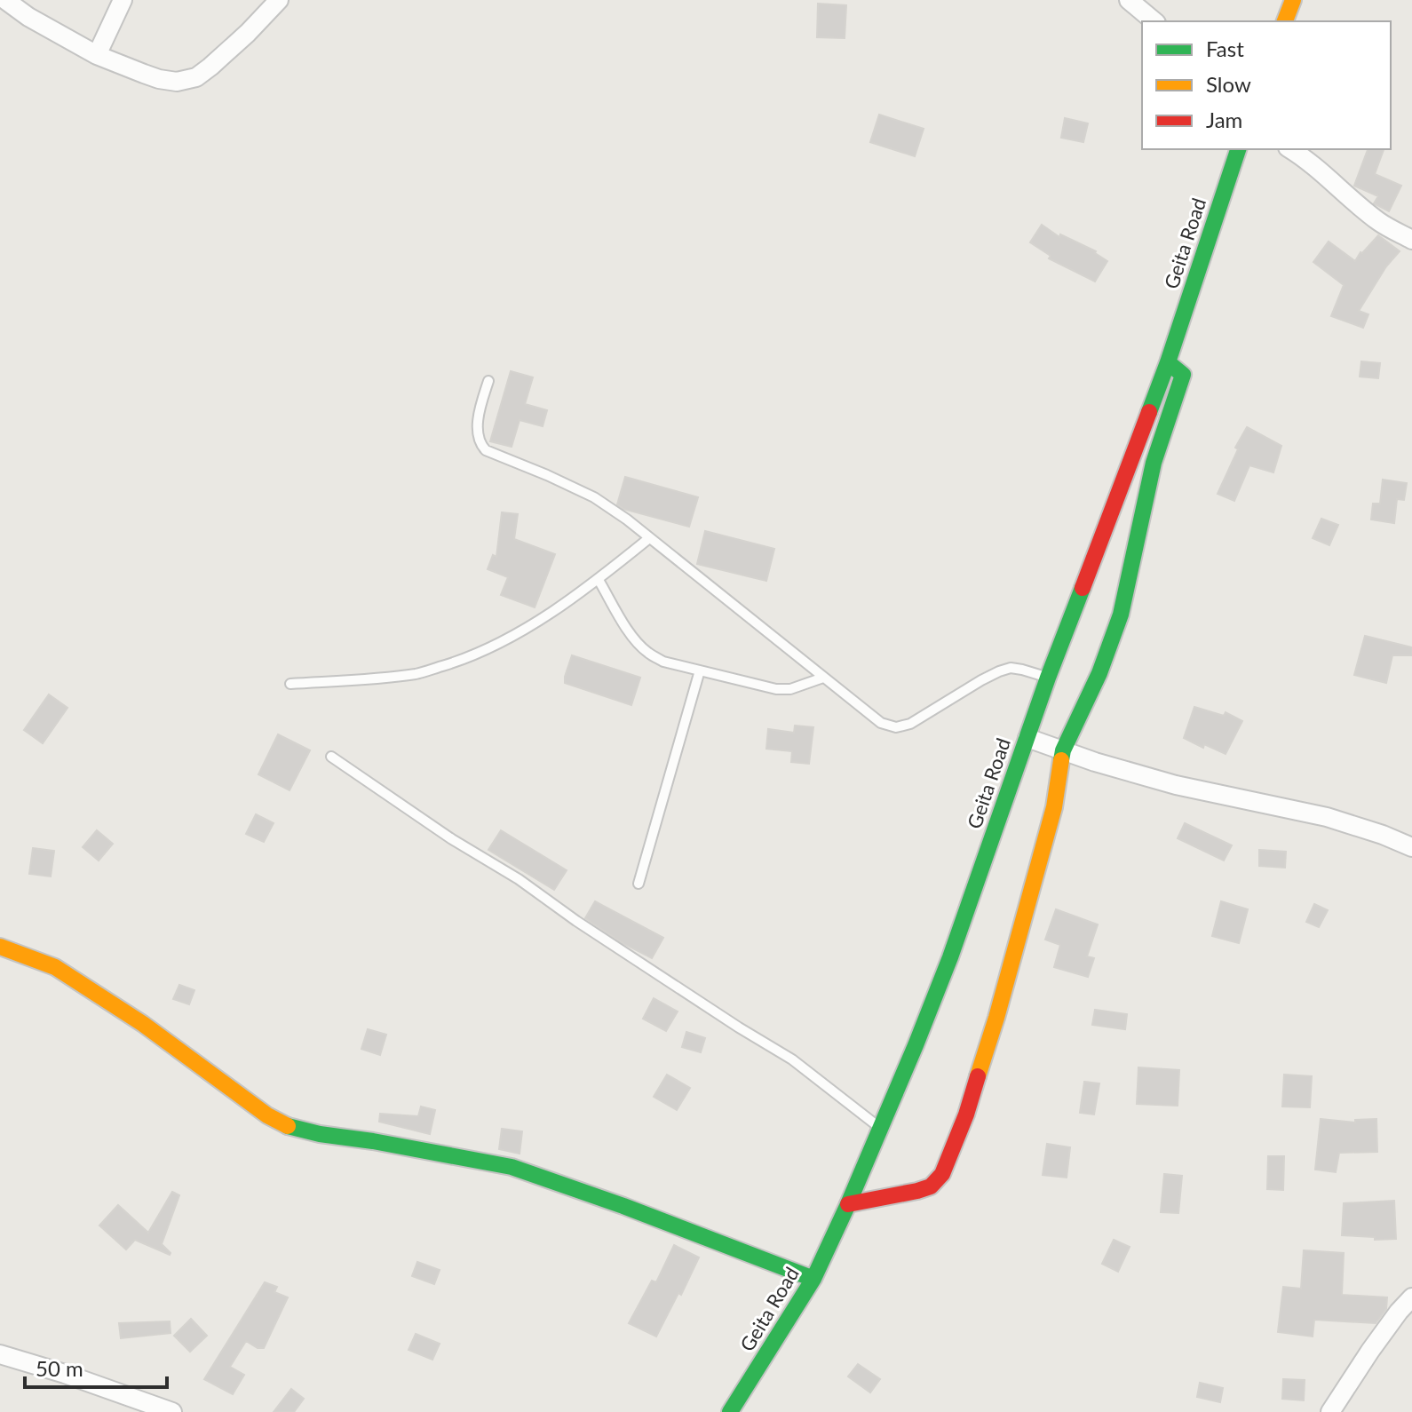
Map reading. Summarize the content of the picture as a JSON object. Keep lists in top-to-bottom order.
{
  "streets": {
    "main road": ["Geita Road"]
  },
  "legend": ["Fast", "Slow", "Jam"],
  "scale_bar": "50 m"
}
